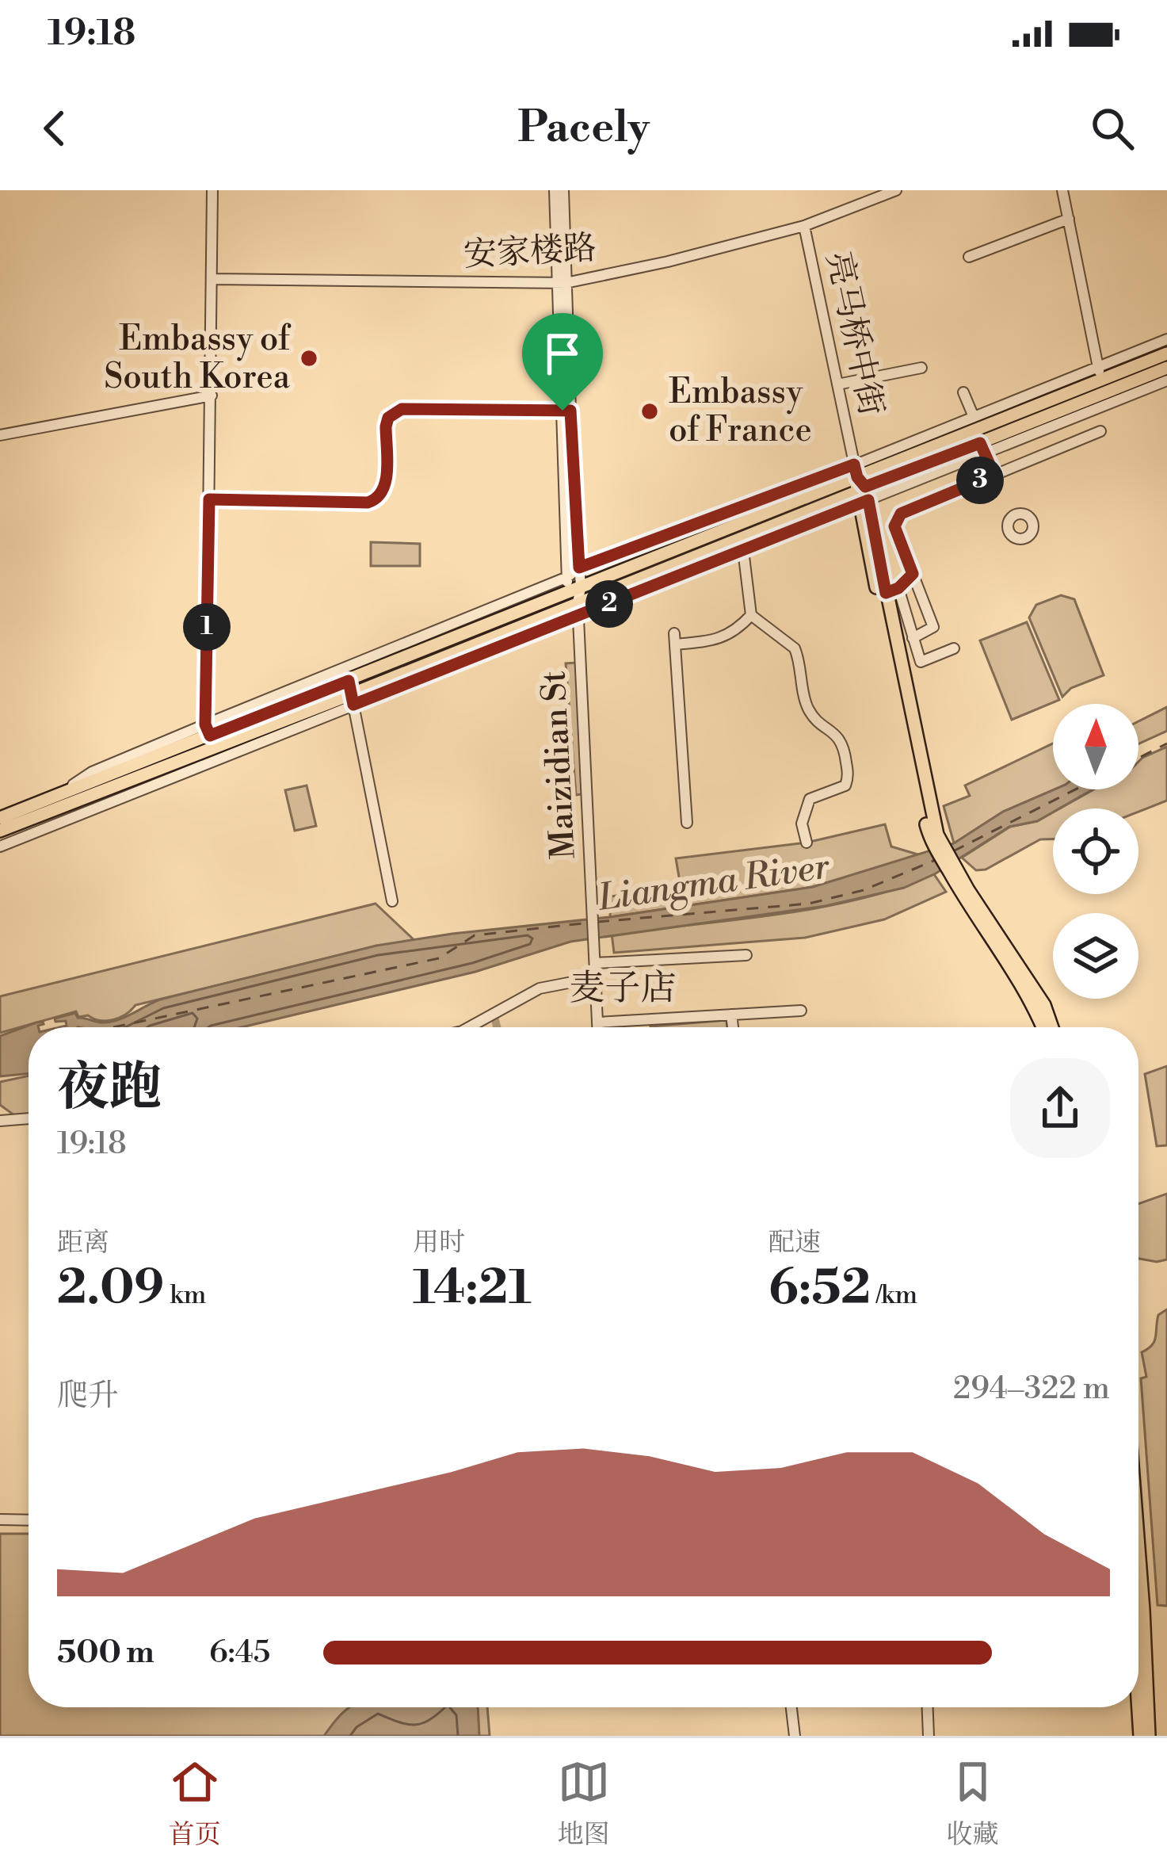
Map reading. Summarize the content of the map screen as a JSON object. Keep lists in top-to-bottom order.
{
  "streets": {
    "street": ["安家楼路", "亮马桥中街", "Maizidian St"]
  },
  "crossings": [
    ["安家楼路", "亮马桥中街"]
  ],
  "districts": ["麦子店"],
  "water": ["Liangma River"],
  "places": ["Embassy of South Korea", "Embassy of France"],
  "north": "top",
  "page": {
    "status": "19:18",
    "header": "Pacely",
    "pins": ["3", "2", "1"],
    "heading": ["夜跑", "19:18"],
    "stats": [
      ["距离", "2.09 km"],
      ["用时", "14:21"],
      ["配速", "6:52 /km"]
    ],
    "chart": ["爬升", "294–322 m"],
    "list": [
      {
        "name": "500 m",
        "note": "6:45"
      }
    ],
    "tabs": ["首页", "地图", "收藏"]
  }
}
